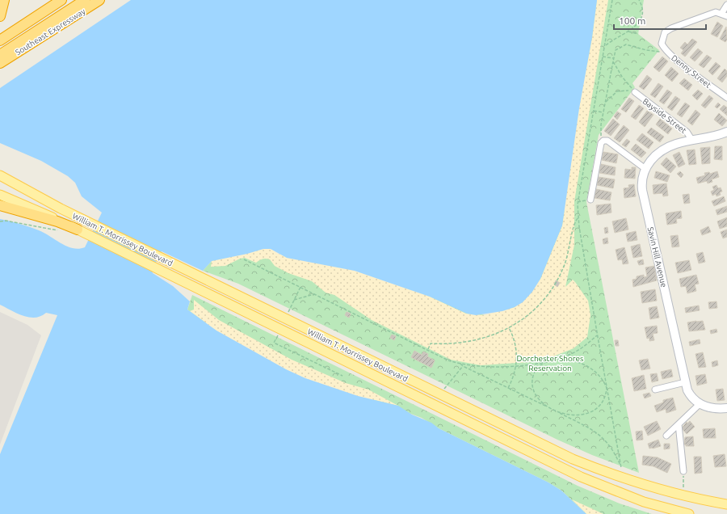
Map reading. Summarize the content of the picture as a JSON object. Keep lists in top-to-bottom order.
{
  "streets": {
    "highway": ["Southeast Expressway"],
    "main road": ["William T. Morrissey Boulevard"],
    "street": ["Denny Street", "Bayside Street", "Savin Hill Avenue"]
  },
  "crossings": [
    ["Bayside Street", "Savin Hill Avenue"]
  ],
  "parks": ["Dorchester Shores Reservation"],
  "scale_bar": "100 m"
}
